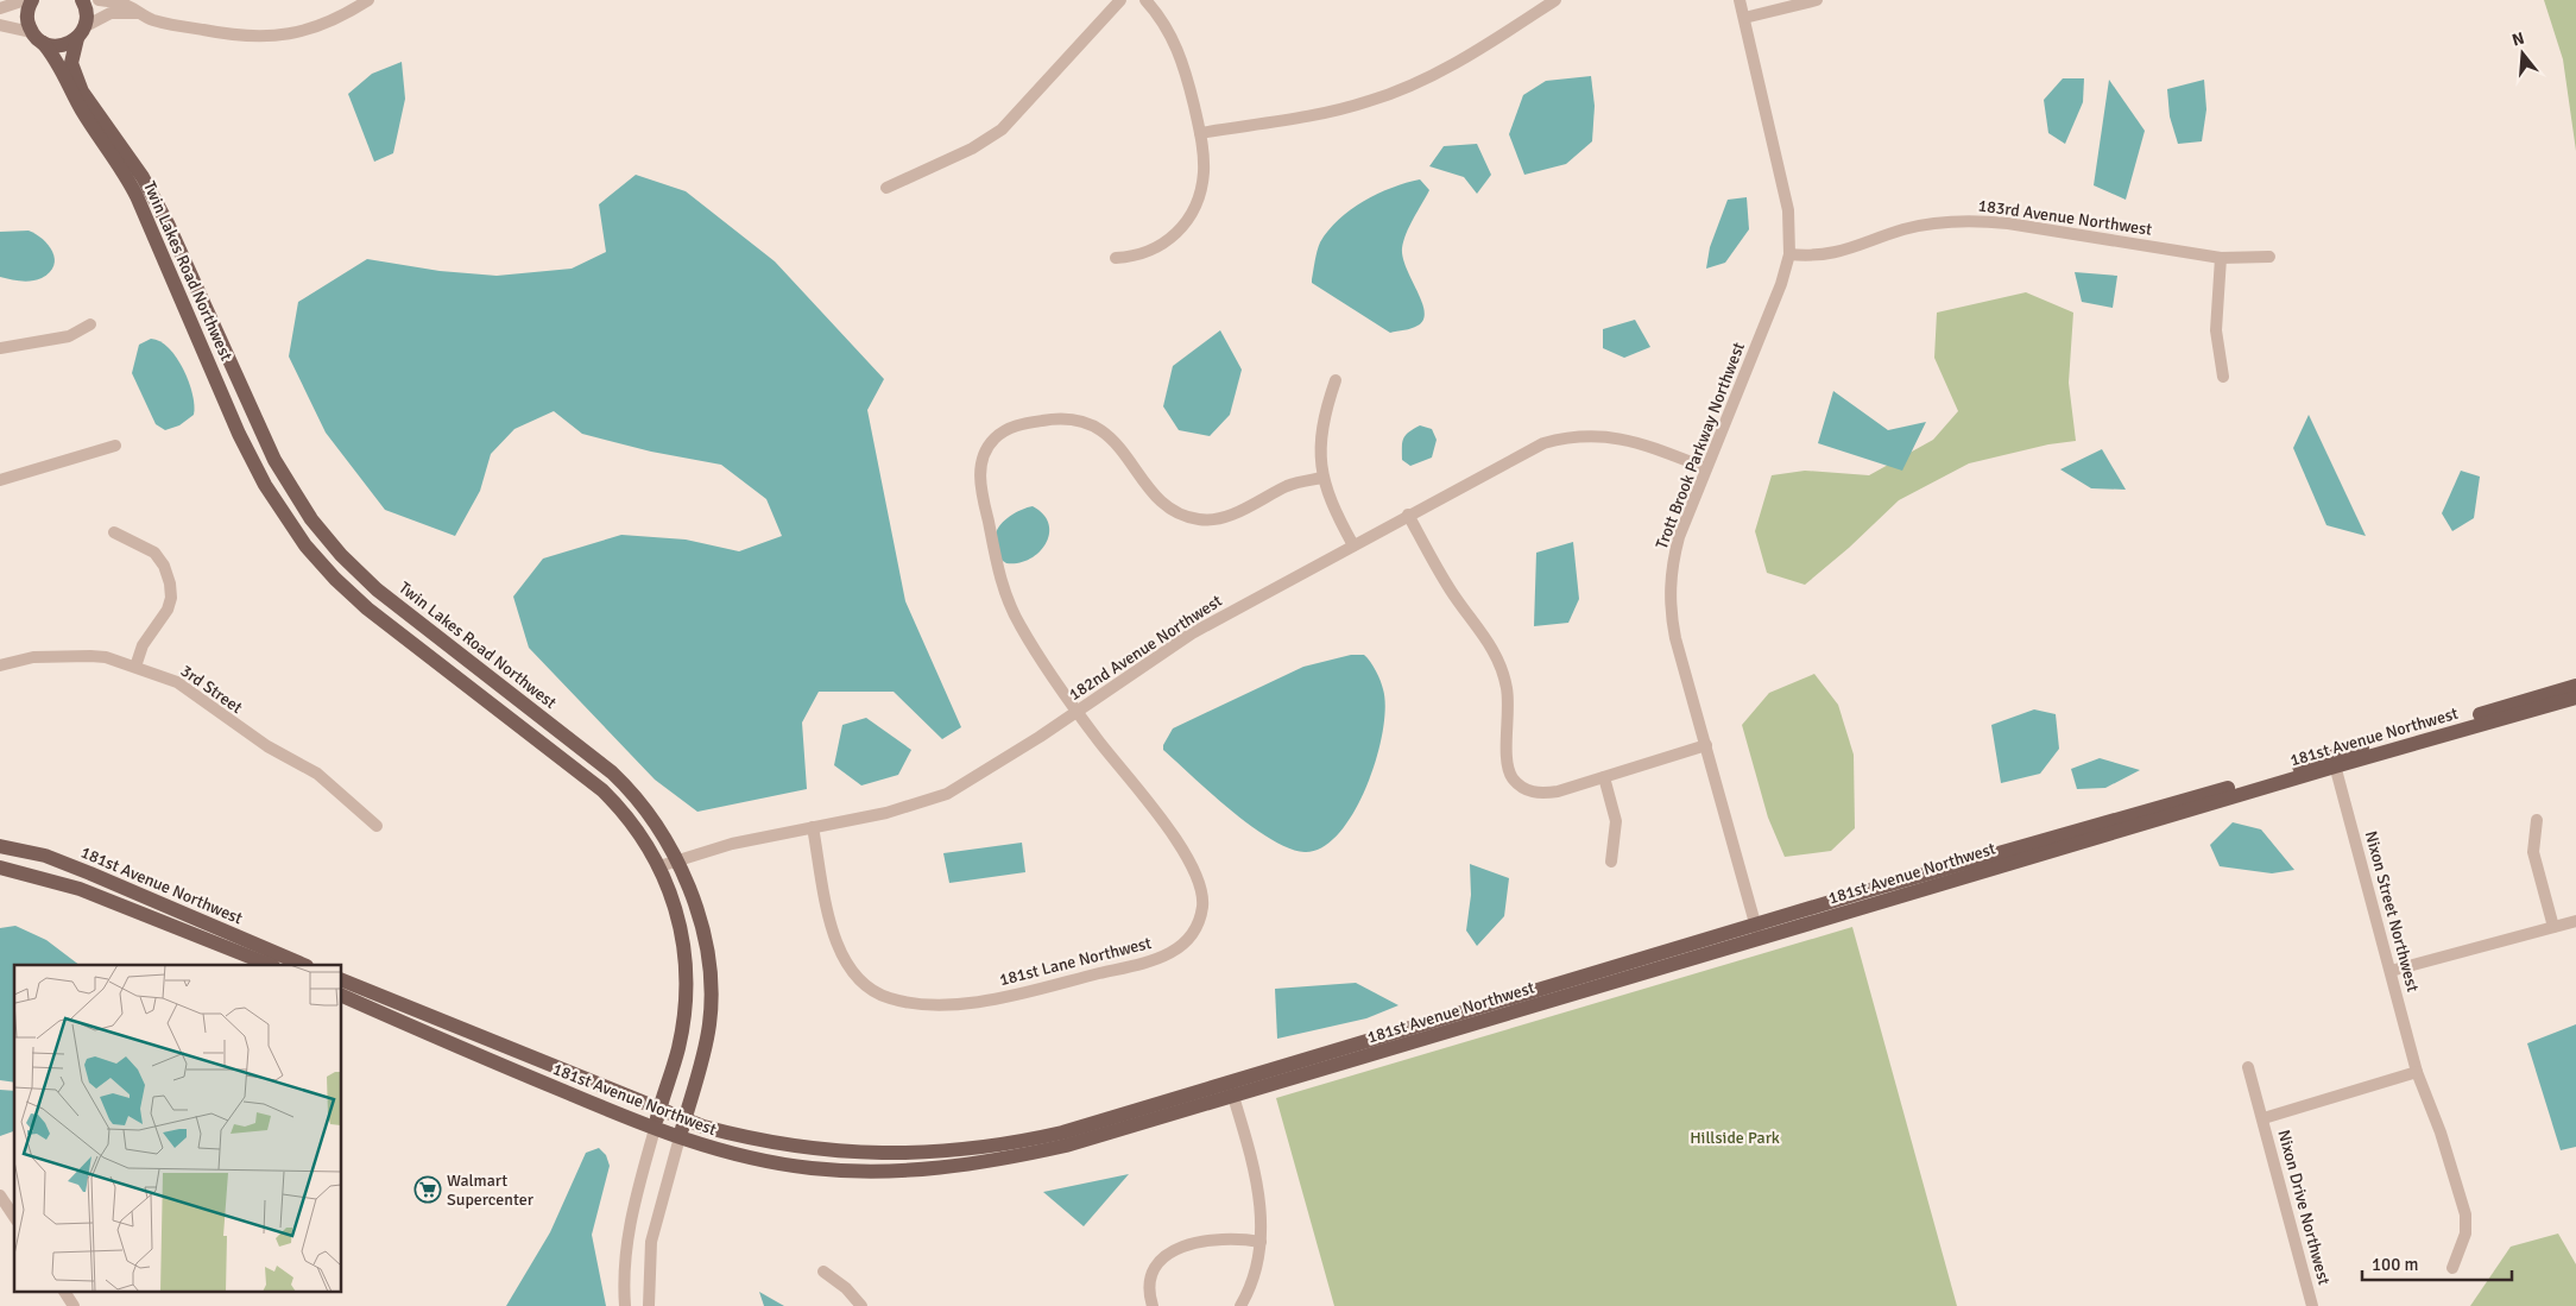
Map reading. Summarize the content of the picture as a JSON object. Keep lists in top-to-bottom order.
{
  "streets": {
    "main road": ["Twin Lakes Road Northwest", "181st Avenue Northwest"],
    "street": [
      "183rd Avenue Northwest",
      "Trott Brook Parkway Northwest",
      "182nd Avenue Northwest",
      "3rd Street",
      "Nixon Street Northwest",
      "181st Lane Northwest",
      "Nixon Drive Northwest"
    ]
  },
  "crossings": [
    ["183rd Avenue Northwest", "Trott Brook Parkway Northwest"],
    ["Twin Lakes Road Northwest", "182nd Avenue Northwest"],
    ["Twin Lakes Road Northwest", "181st Avenue Northwest"],
    ["Trott Brook Parkway Northwest", "182nd Avenue Northwest"],
    ["Trott Brook Parkway Northwest", "181st Avenue Northwest"],
    ["182nd Avenue Northwest", "181st Lane Northwest"],
    ["181st Avenue Northwest", "Nixon Street Northwest"]
  ],
  "parks": ["Hillside Park"],
  "places": {
    "supermarket": ["Walmart Supercenter"]
  },
  "scale_bar": "100 m",
  "north": "top"
}
